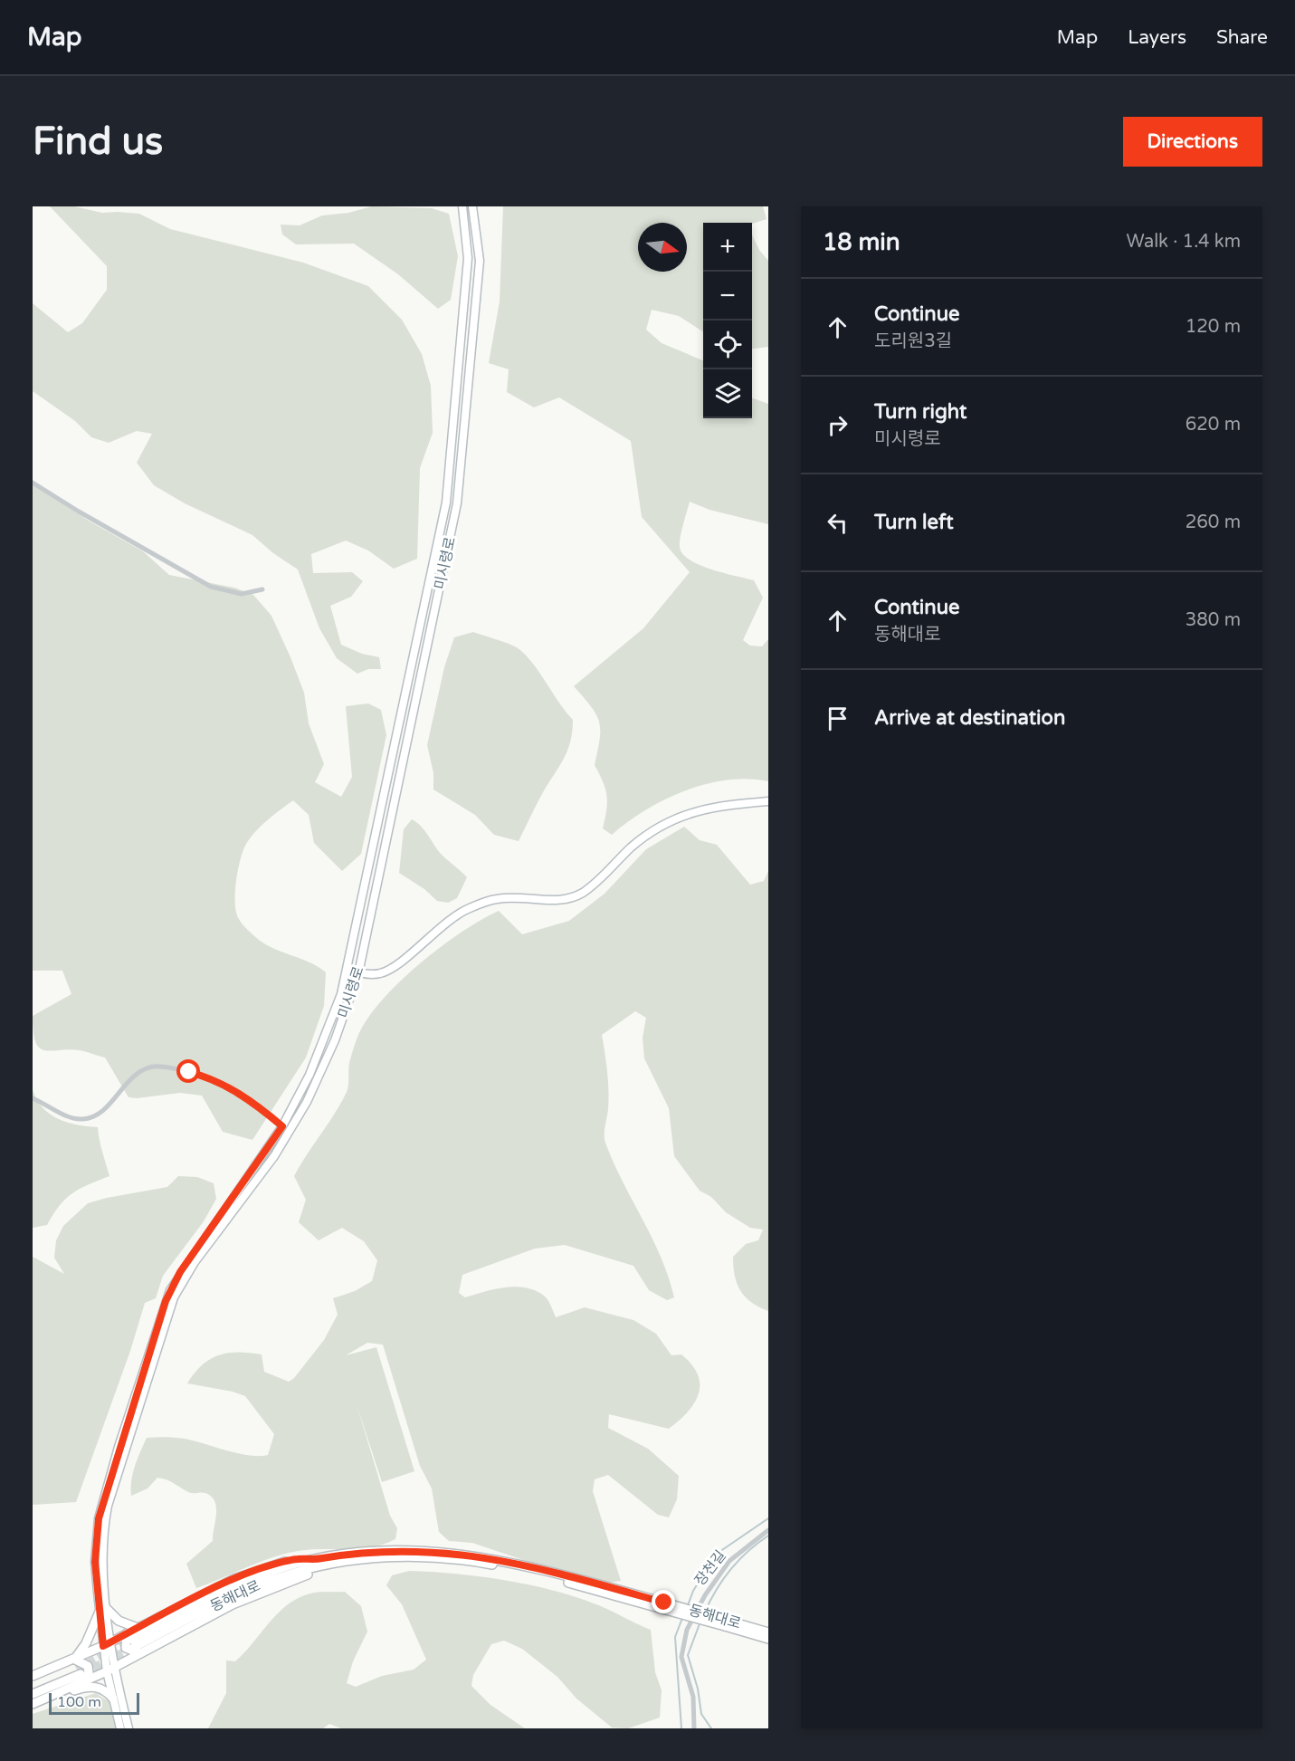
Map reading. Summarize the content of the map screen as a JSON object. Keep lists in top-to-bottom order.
{
  "streets": {
    "main road": ["미시령로", "동해대로"],
    "street": ["장천길"]
  },
  "scale_bar": "100 m",
  "north": "right",
  "page": {
    "header": "Map",
    "nav": ["Map", "Layers", "Share"],
    "buttons": "Directions",
    "title": "Find us",
    "heading": ["18 min", "Walk · 1.4 km"],
    "map_buttons": ["+", "−"],
    "list": [
      ["Continue", "도리원3길", "120 m"],
      ["Turn right", "미시령로", "620 m"],
      ["Turn left", "260 m"],
      ["Continue", "동해대로", "380 m"],
      "Arrive at destination"
    ],
    "scale": "100 m"
  }
}
